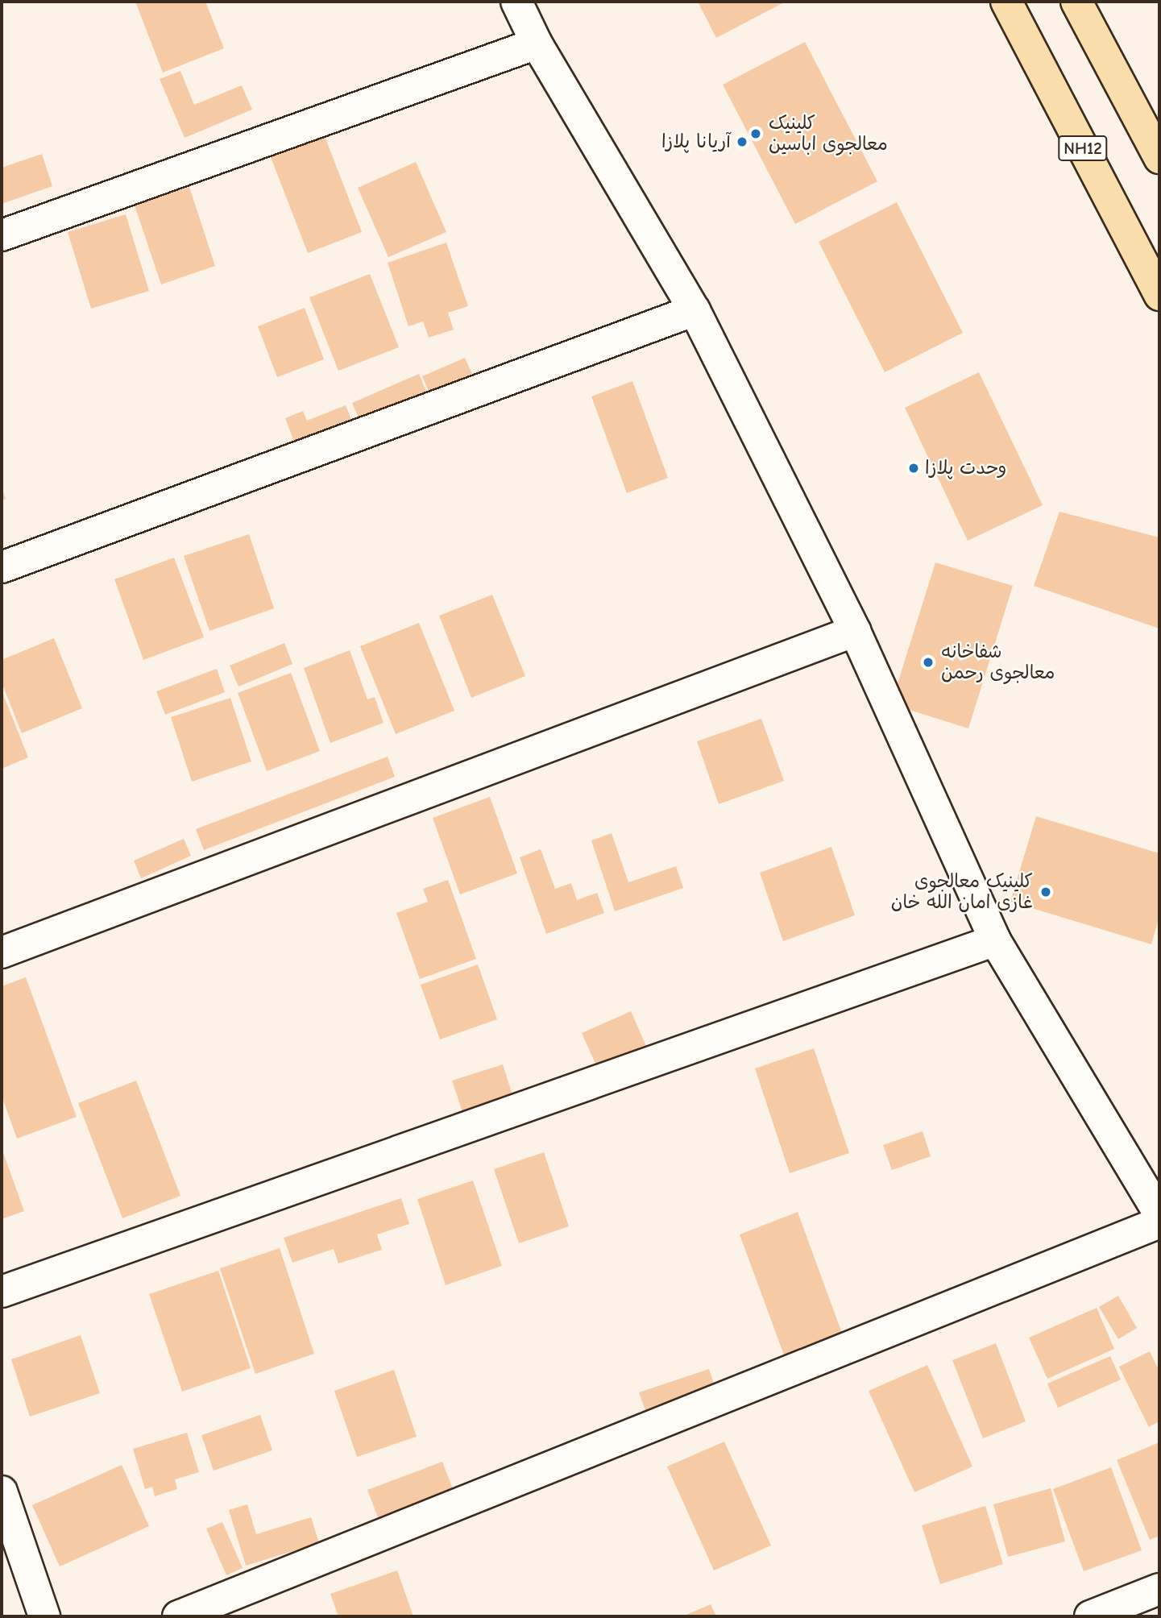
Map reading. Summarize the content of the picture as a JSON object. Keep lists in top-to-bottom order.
{
  "streets": {
    "highway": ["NH12"]
  },
  "places": [
    "کلینیک معالجوی اباسین",
    "آریانا پلازا",
    "وحدت پلازا",
    "شفاخانه معالجوی رحمن",
    "کلینیک معالجوی غازی امان الله خان"
  ]
}
